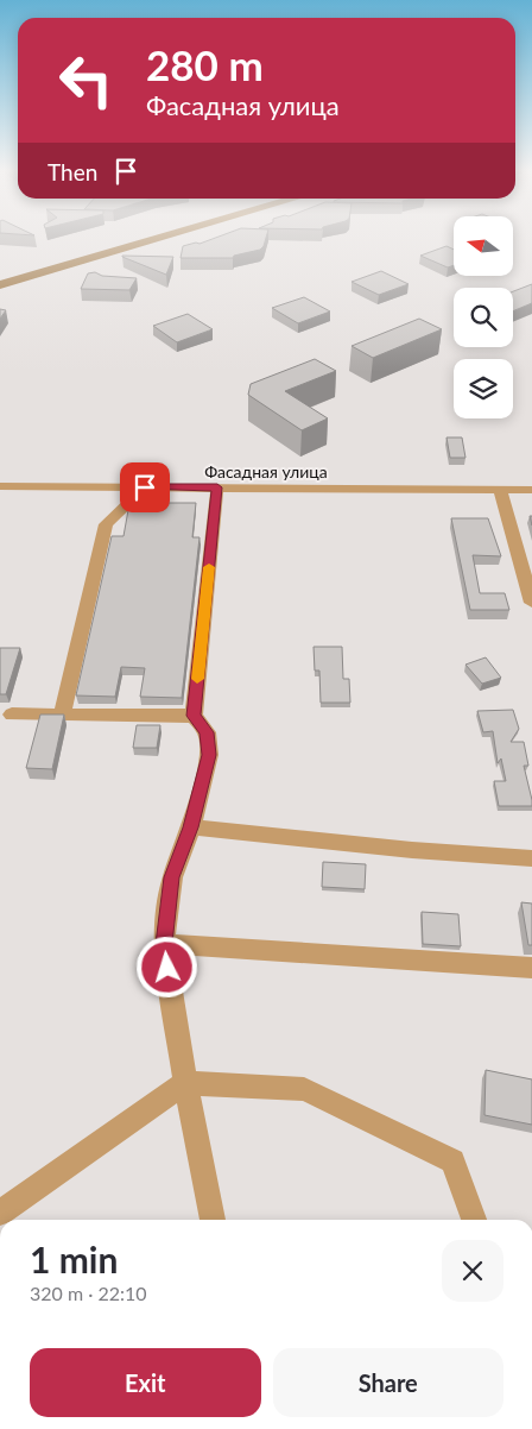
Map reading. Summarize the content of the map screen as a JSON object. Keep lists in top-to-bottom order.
{
  "streets": {
    "street": ["Фасадная улица"]
  },
  "north": "left",
  "page": {
    "turn": ["280 m", "Фасадная улица"],
    "then": "Then",
    "heading": ["1 min", "320 m · 22:10"],
    "buttons": ["Exit", "Share"]
  }
}
